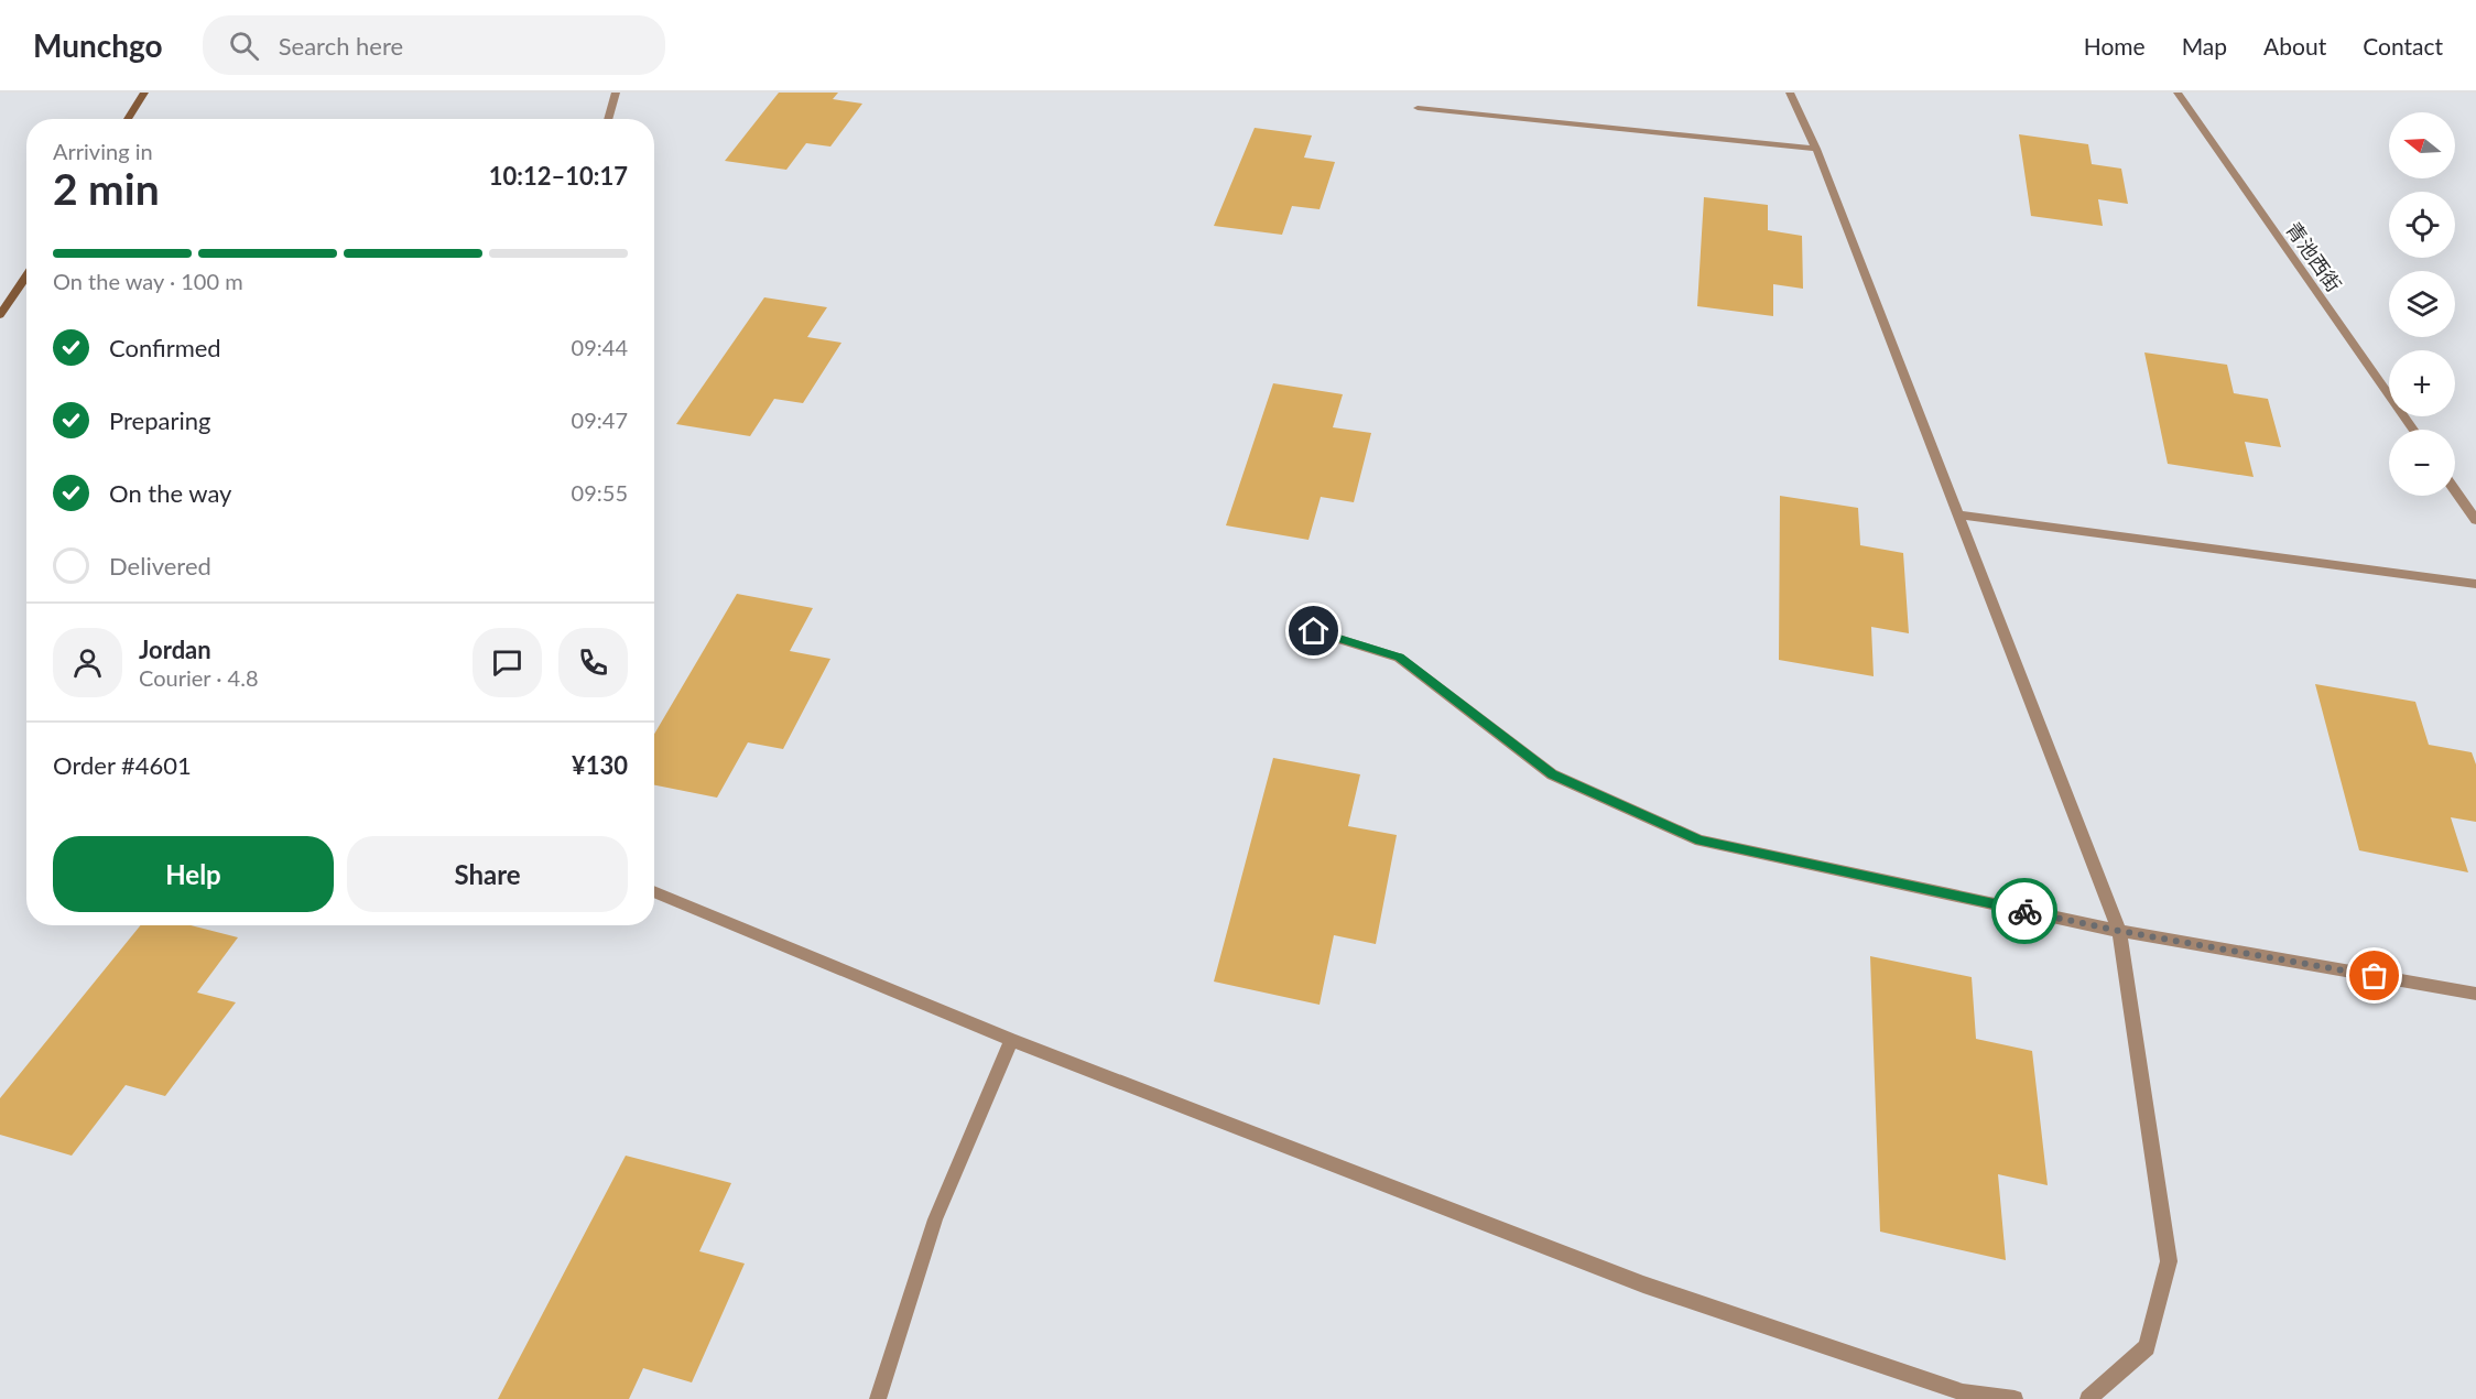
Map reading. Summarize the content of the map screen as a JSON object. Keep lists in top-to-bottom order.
{
  "streets": {
    "street": ["青池西街"]
  },
  "north": "left",
  "page": {
    "header": "Munchgo",
    "search": "Search here",
    "nav": [
      "Home",
      "Map",
      "About",
      "Contact"
    ],
    "map_buttons": ["+", "−"],
    "heading": ["2 min", "Arriving in", "10:12–10:17"],
    "panel": [
      "Jordan",
      "Courier · 4.8",
      "Order #4601",
      "¥130"
    ],
    "bar": "On the way · 100 m",
    "list": [
      ["Confirmed", "09:44"],
      ["Preparing", "09:47"],
      ["On the way", "09:55"],
      "Delivered"
    ],
    "buttons": ["Help", "Share"]
  }
}
